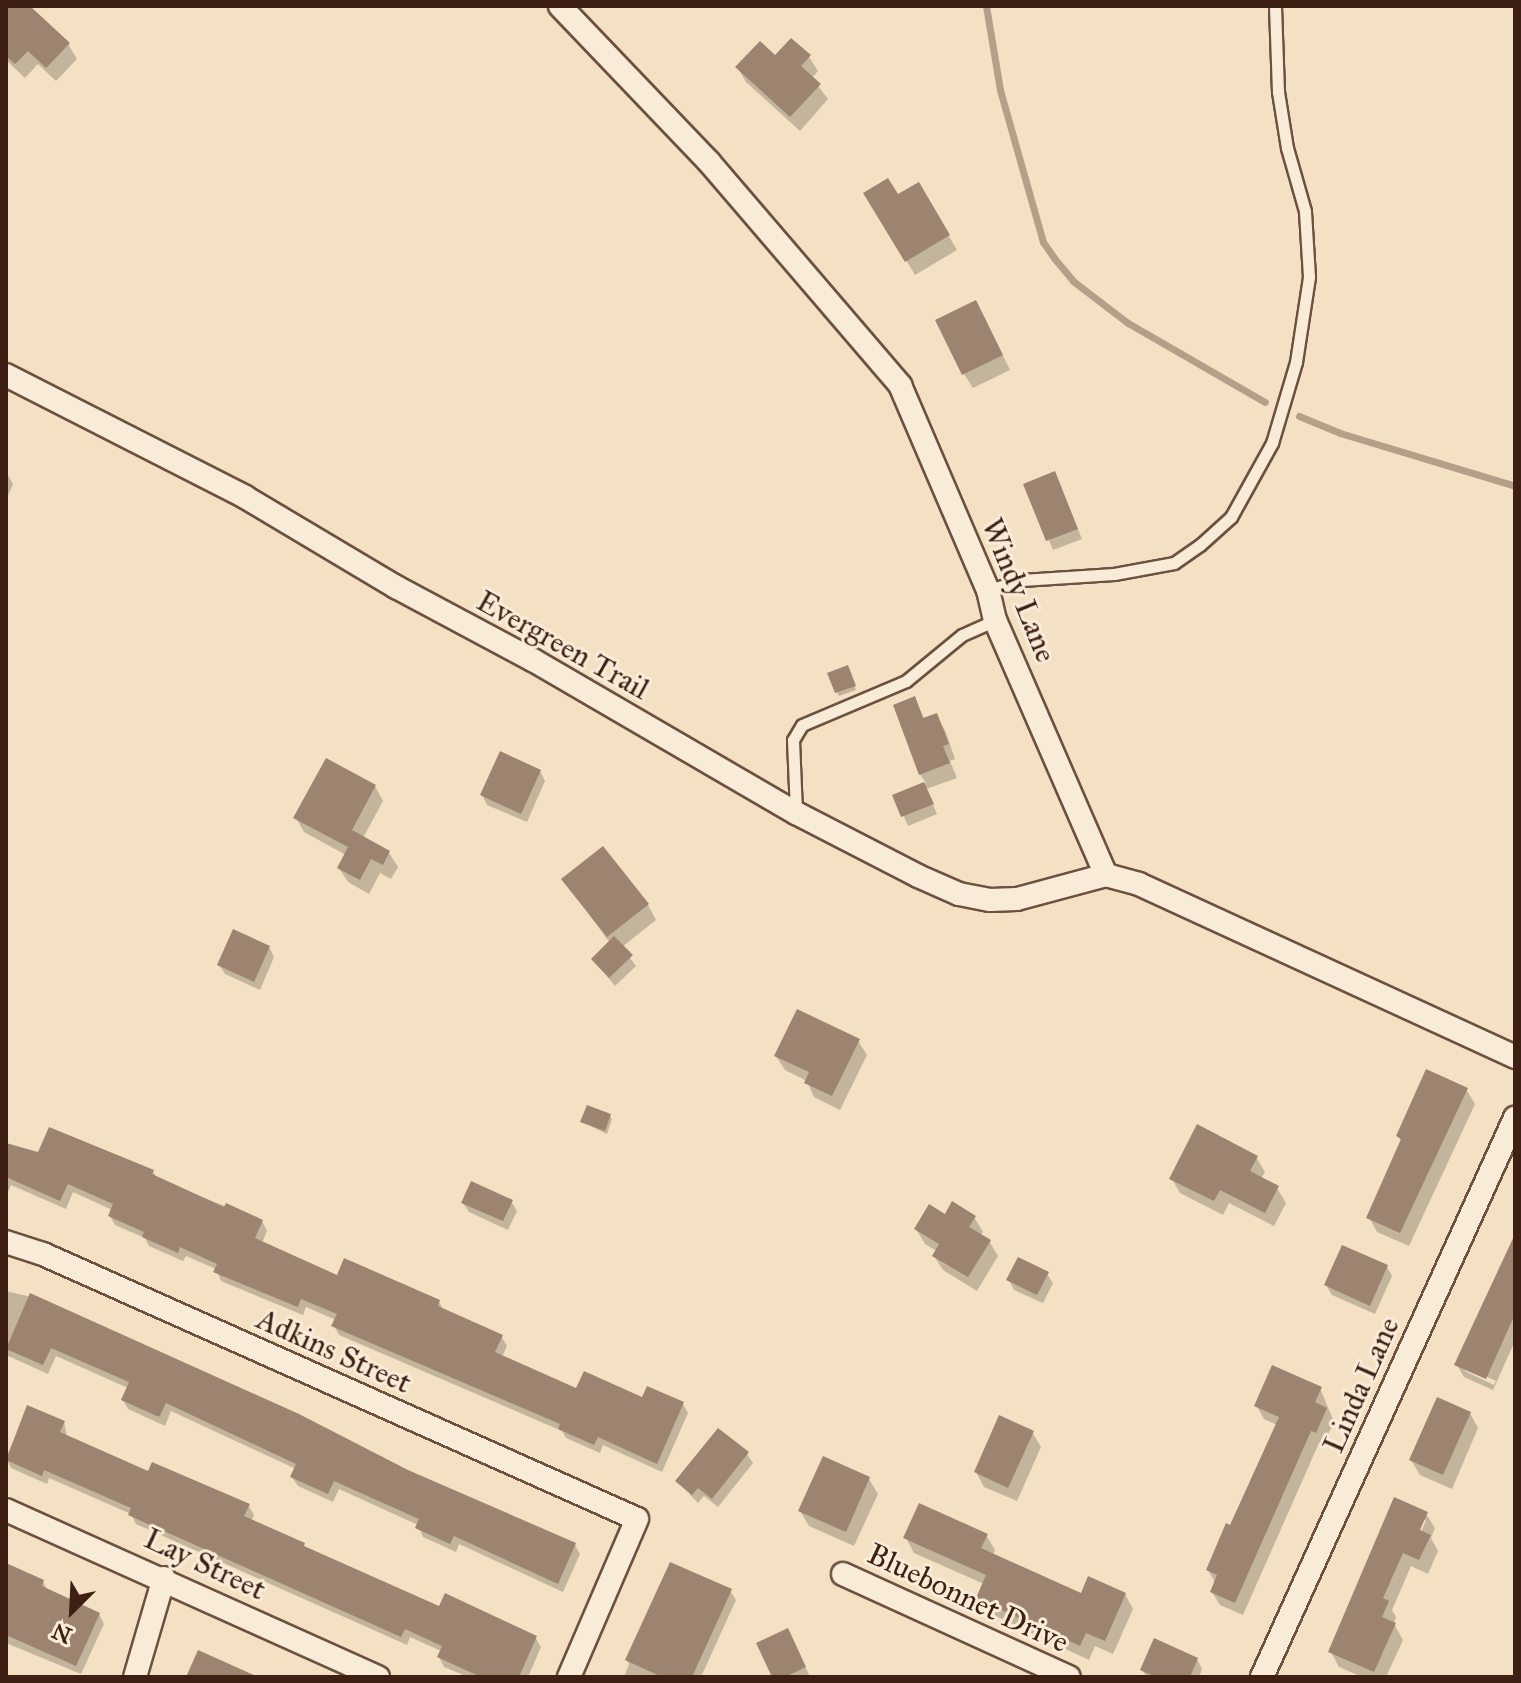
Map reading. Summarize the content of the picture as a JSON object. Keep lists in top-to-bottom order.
{
  "streets": {
    "street": [
      "Windy Lane",
      "Evergreen Trail",
      "Adkins Street",
      "Linda Lane",
      "Lay Street",
      "Bluebonnet Drive"
    ]
  },
  "crossings": [
    ["Windy Lane", "Evergreen Trail"]
  ],
  "north": "bottom left"
}
